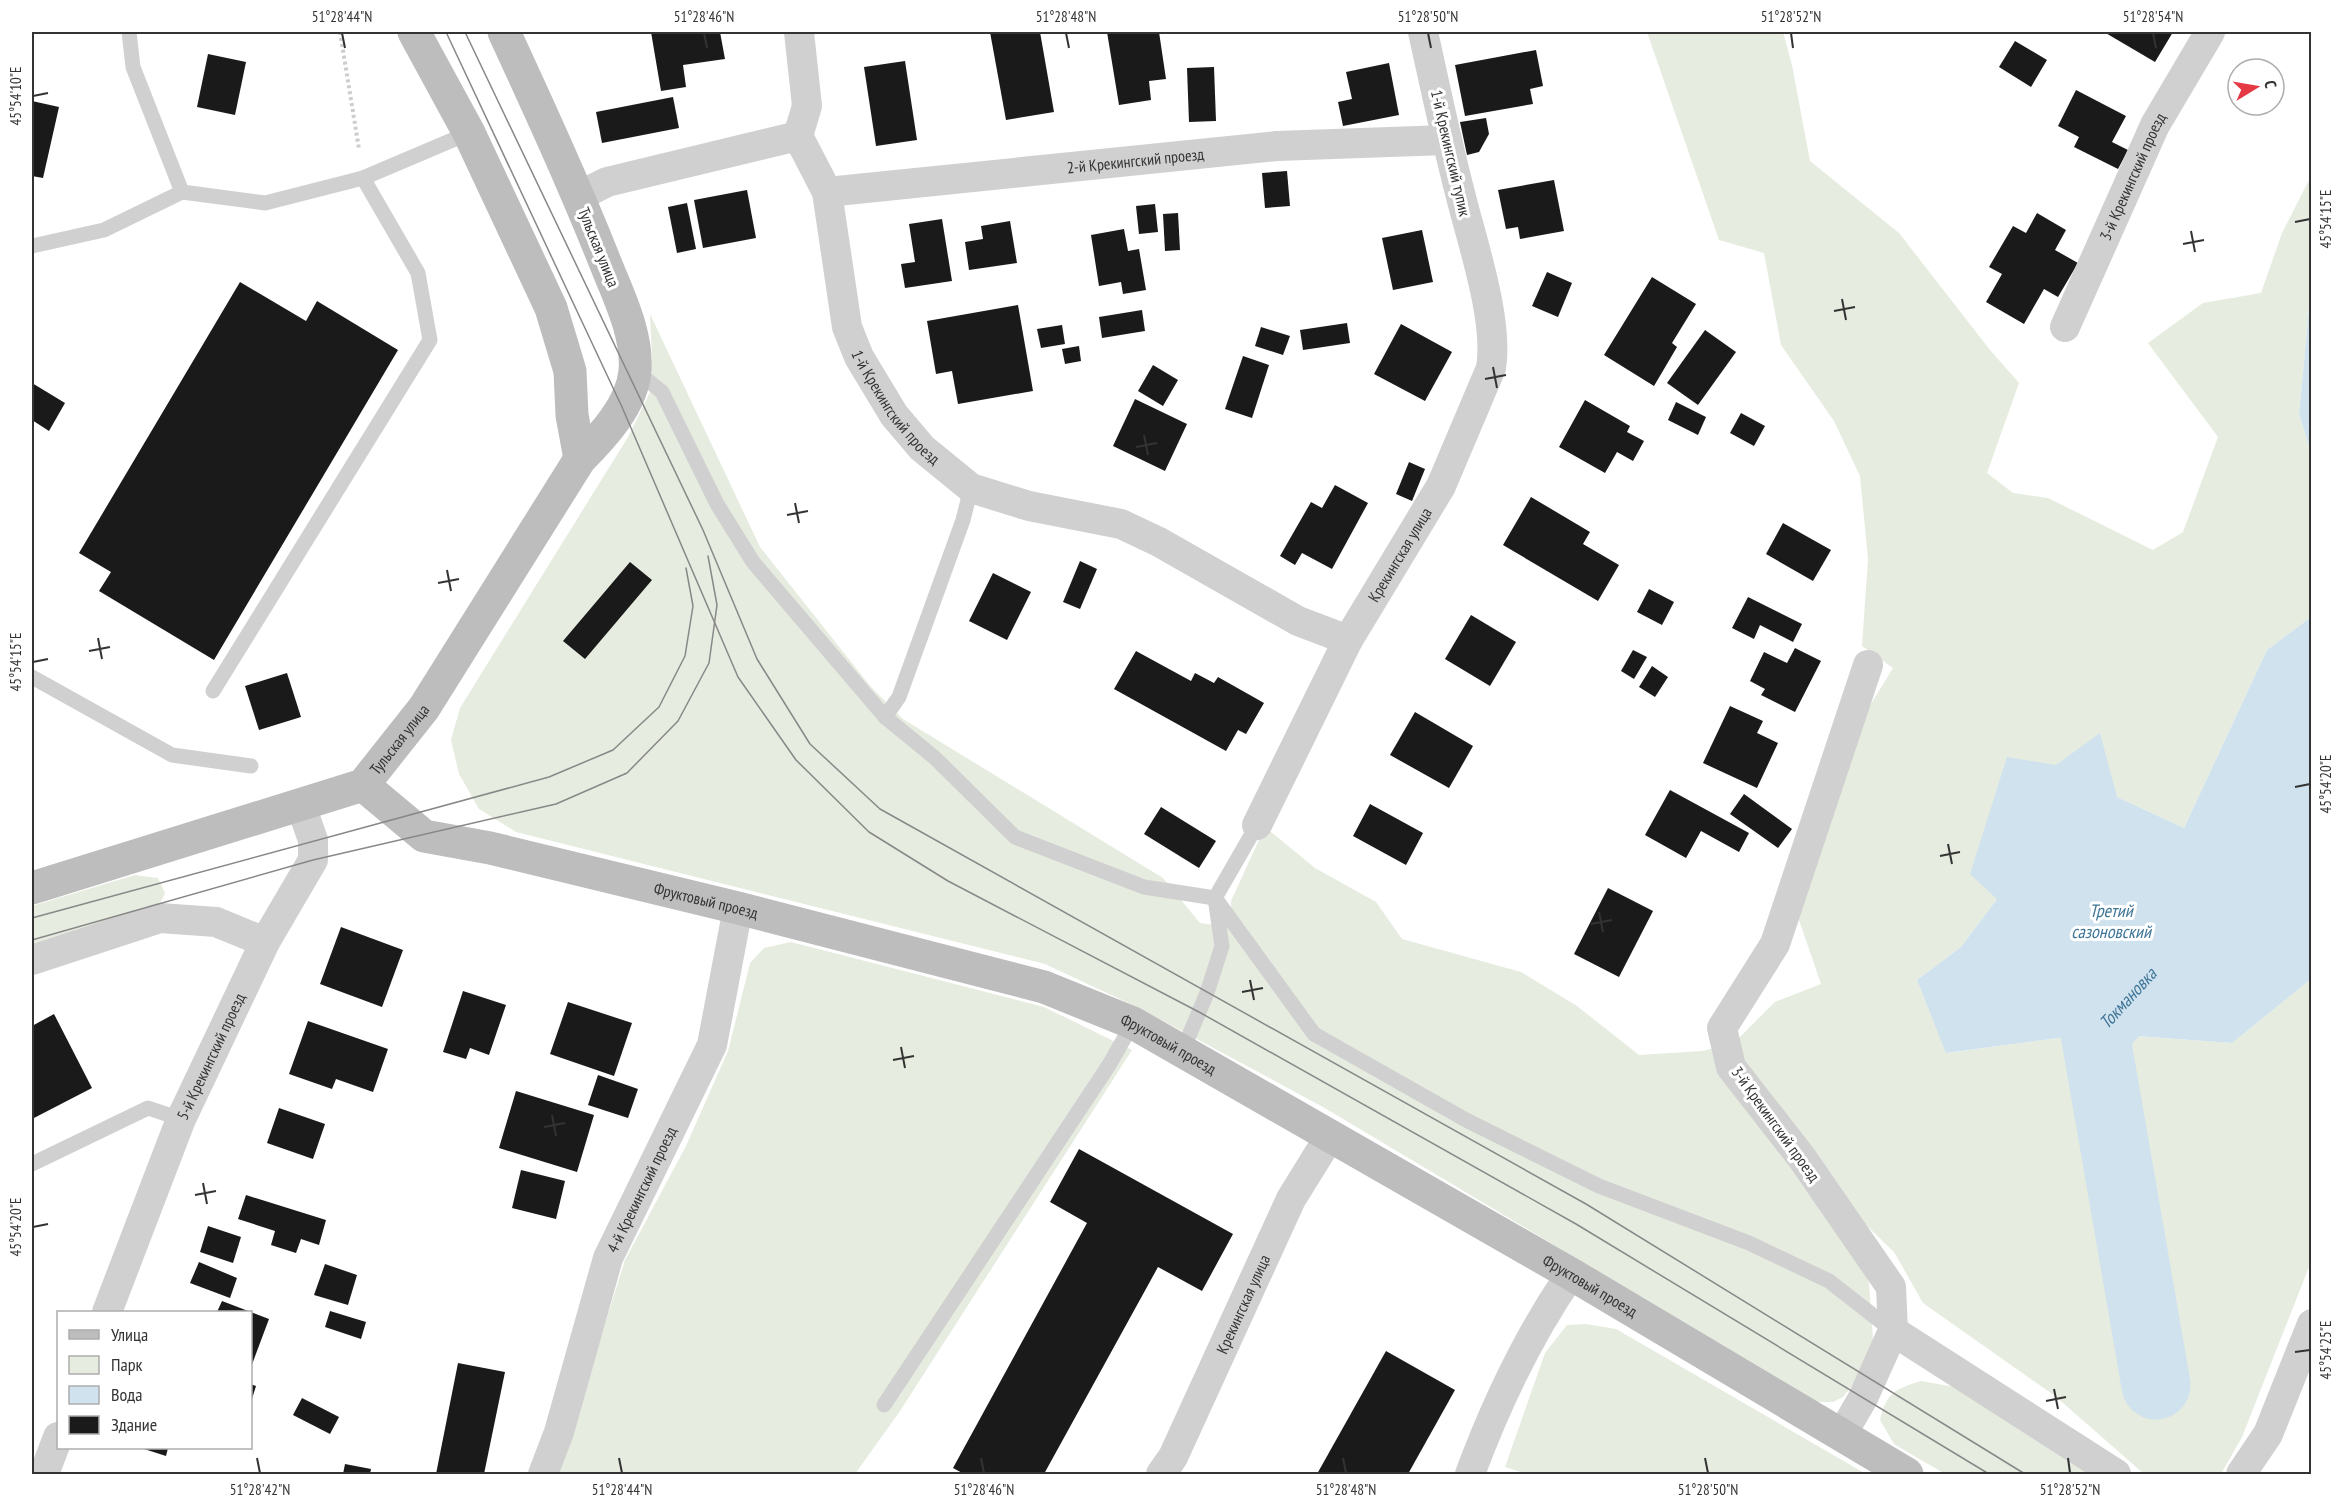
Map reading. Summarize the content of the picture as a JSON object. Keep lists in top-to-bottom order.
{
  "streets": {
    "street": [
      "1-й Крекингский тупик",
      "2-й Крекингский проезд",
      "3-й Крекингский проезд",
      "Тульская улица",
      "1-й Крекингский проезд",
      "Крекингская улица",
      "Фруктовый проезд",
      "5-й Крекингский проезд",
      "4-й Крекингский проезд"
    ]
  },
  "crossings": [
    ["1-й Крекингский тупик", "2-й Крекингский проезд"],
    ["1-й Крекингский тупик", "Крекингская улица"],
    ["2-й Крекингский проезд", "1-й Крекингский проезд"],
    ["3-й Крекингский проезд", "Фруктовый проезд"],
    ["Тульская улица", "Фруктовый проезд"],
    ["Тульская улица", "5-й Крекингский проезд"],
    ["1-й Крекингский проезд", "Крекингская улица"],
    ["Крекингская улица", "Фруктовый проезд"],
    ["Фруктовый проезд", "4-й Крекингский проезд"]
  ],
  "water": ["Третий сазоновский", "Токмановка"],
  "legend": [
    "Улица",
    "Парк",
    "Вода",
    "Здание"
  ],
  "north": "right",
  "coordinates": [
    "51°28'44\"N",
    "51°28'46\"N",
    "51°28'48\"N",
    "51°28'50\"N",
    "51°28'52\"N",
    "51°28'54\"N",
    "45°54'10\"E",
    "45°54'15\"E",
    "45°54'20\"E",
    "45°54'25\"E",
    "51°28'42\"N"
  ]
}
